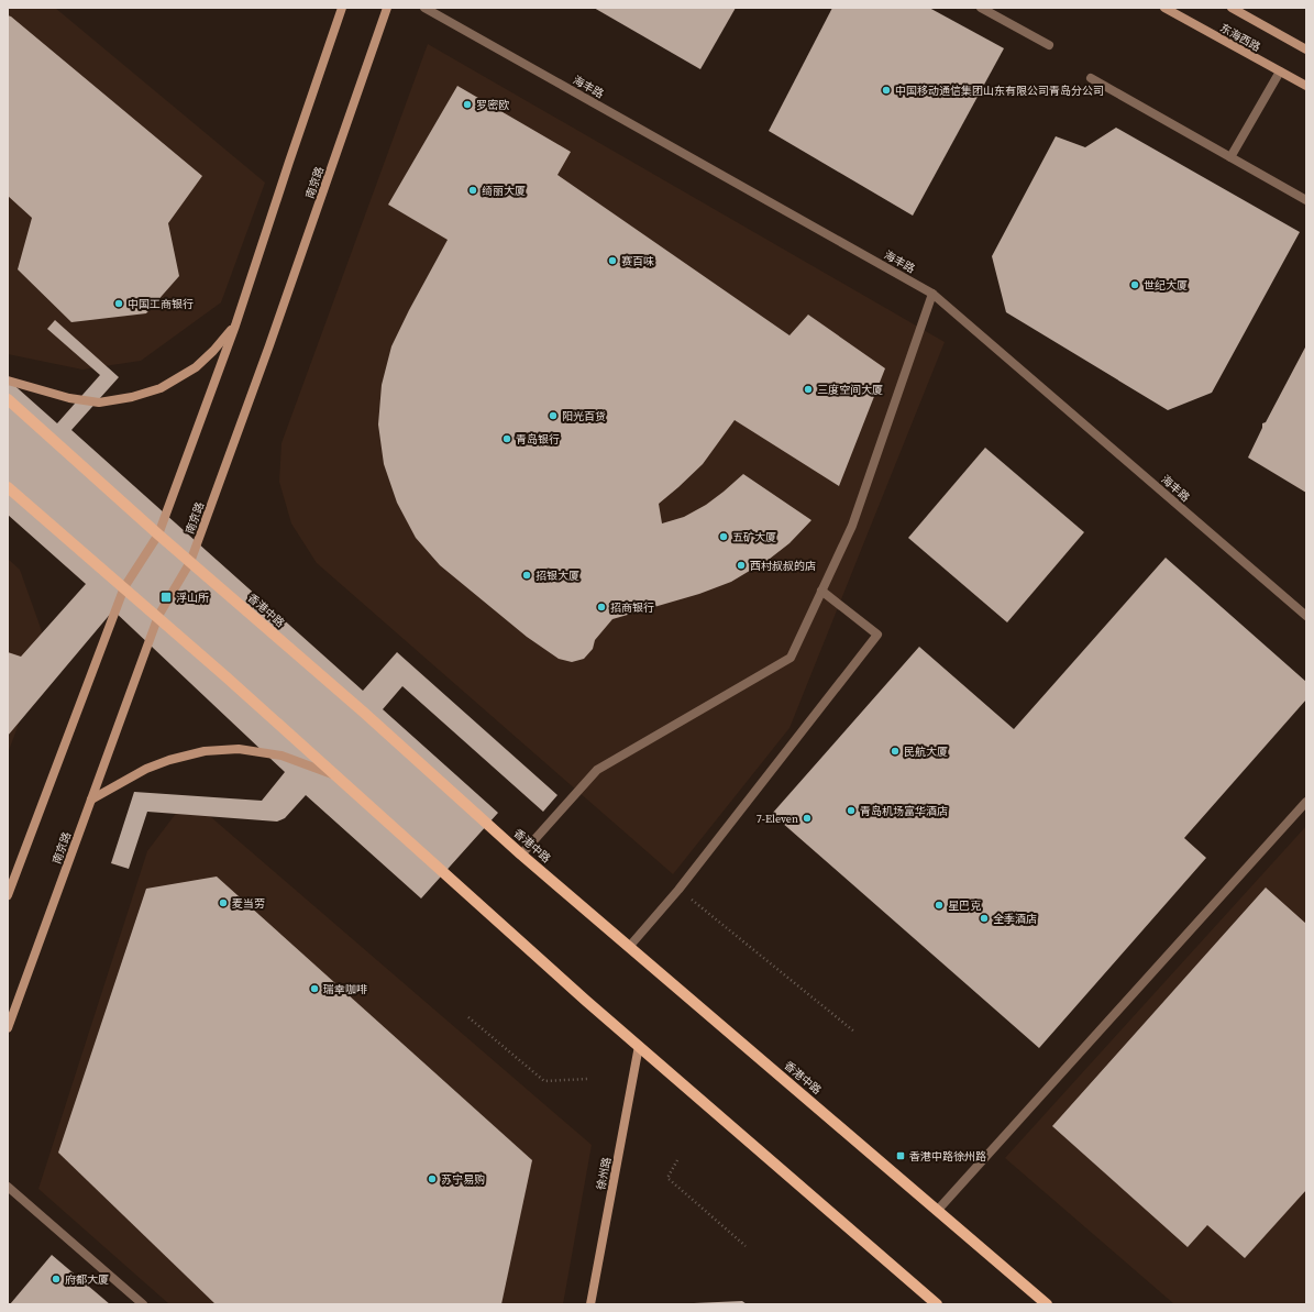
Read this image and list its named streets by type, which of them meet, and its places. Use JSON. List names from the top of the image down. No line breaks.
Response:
{"streets":{"main road":["东海西路","南京路","香港中路","徐州路"],"street":["海丰路"]},"crossings":[["南京路","香港中路"]],"places":{"other":["中国移动通信集团山东有限公司青岛分公司","罗密欧","绮丽大厦","赛百味","世纪大厦","中国工商银行","三度空间大厦","阳光百货","青岛银行","五矿大厦","西村叔叔的店","招银大厦","招商银行","民航大厦","青岛机场富华酒店","7-Eleven","麦当劳","星巴克","全季酒店","瑞幸咖啡","苏宁易购","府都大厦"],"transit":["浮山所","香港中路徐州路"]}}
